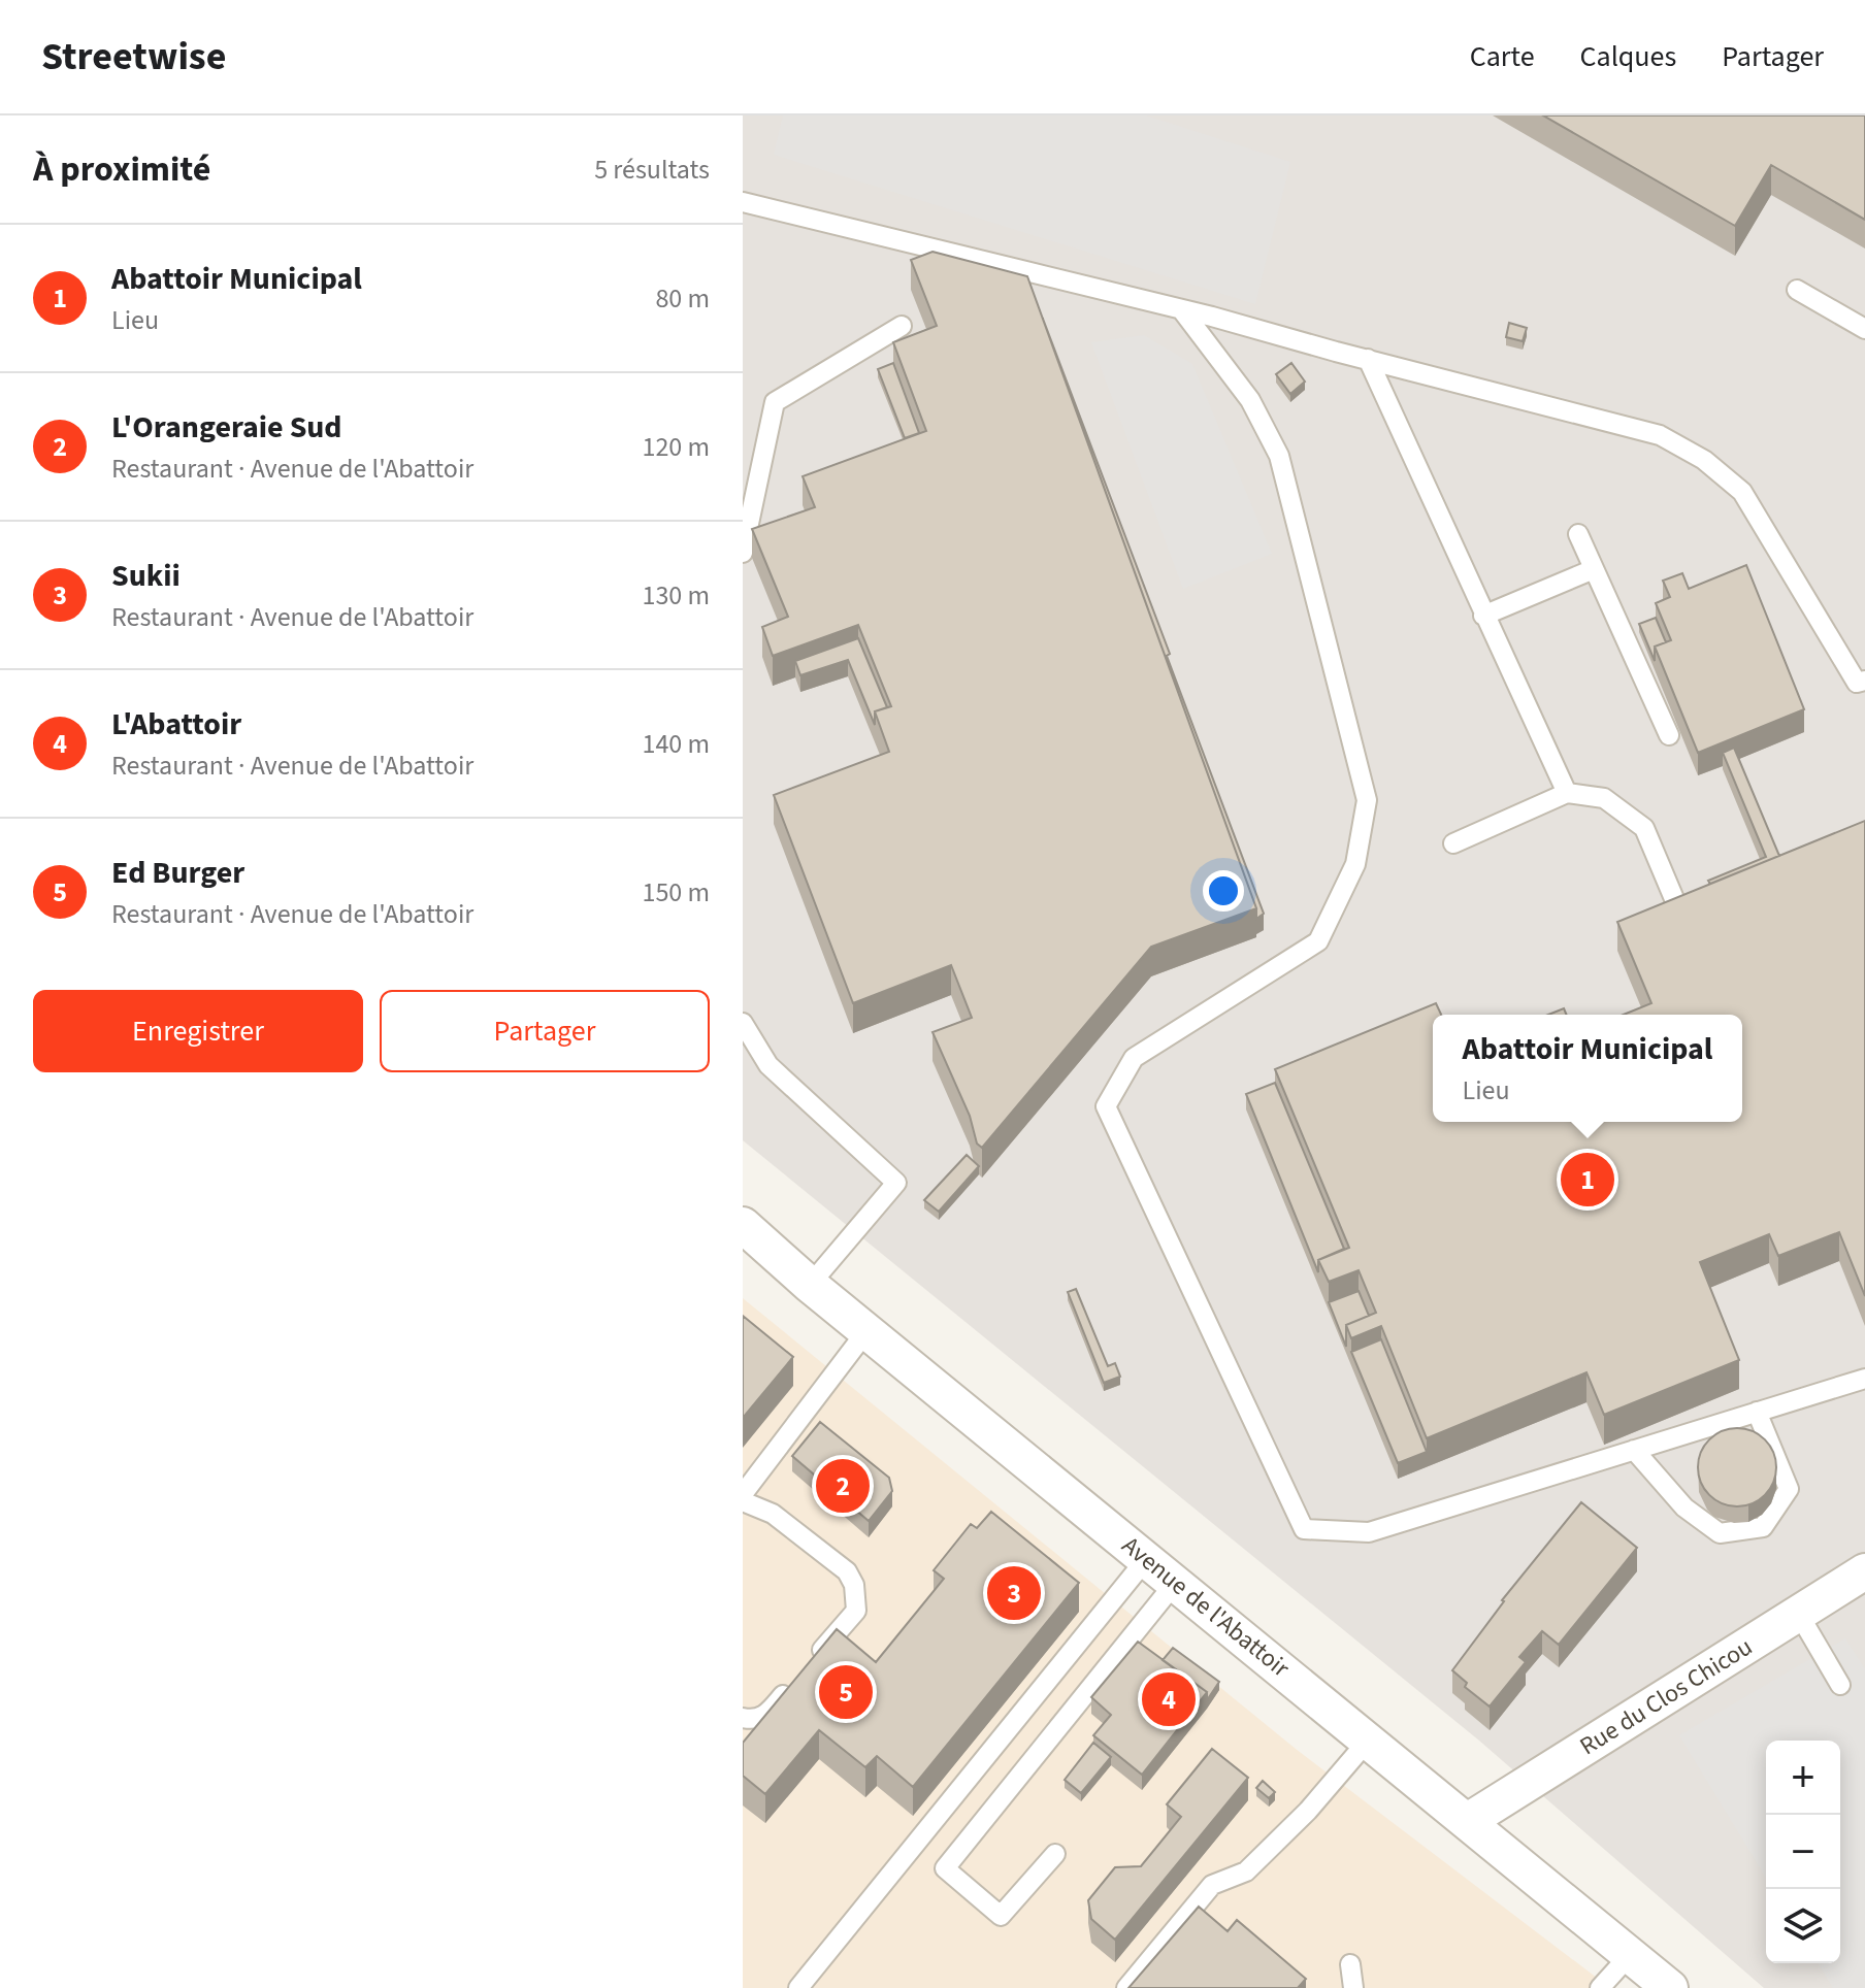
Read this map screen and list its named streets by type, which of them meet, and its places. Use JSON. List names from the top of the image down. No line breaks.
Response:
{"streets":{"street":["Avenue de l'Abattoir","Rue du Clos Chicou"]},"crossings":[["Avenue de l'Abattoir","Rue du Clos Chicou"]],"page":{"header":"Streetwise","nav":["Carte","Calques","Partager"],"heading":["À proximité","5 résultats"],"list":[{"mark":"1","name":"Abattoir Municipal","note":"Lieu","value":"80 m"},{"mark":"2","name":"L'Orangeraie Sud","note":"Restaurant · Avenue de l'Abattoir","value":"120 m"},{"mark":"3","name":"Sukii","note":"Restaurant · Avenue de l'Abattoir","value":"130 m"},{"mark":"4","name":"L'Abattoir","note":"Restaurant · Avenue de l'Abattoir","value":"140 m"},{"mark":"5","name":"Ed Burger","note":"Restaurant · Avenue de l'Abattoir","value":"150 m"}],"buttons":["Enregistrer","Partager"],"popup":["Abattoir Municipal","Lieu"],"pins":["1","2","3","5","4"],"map_buttons":["+","−"]}}
